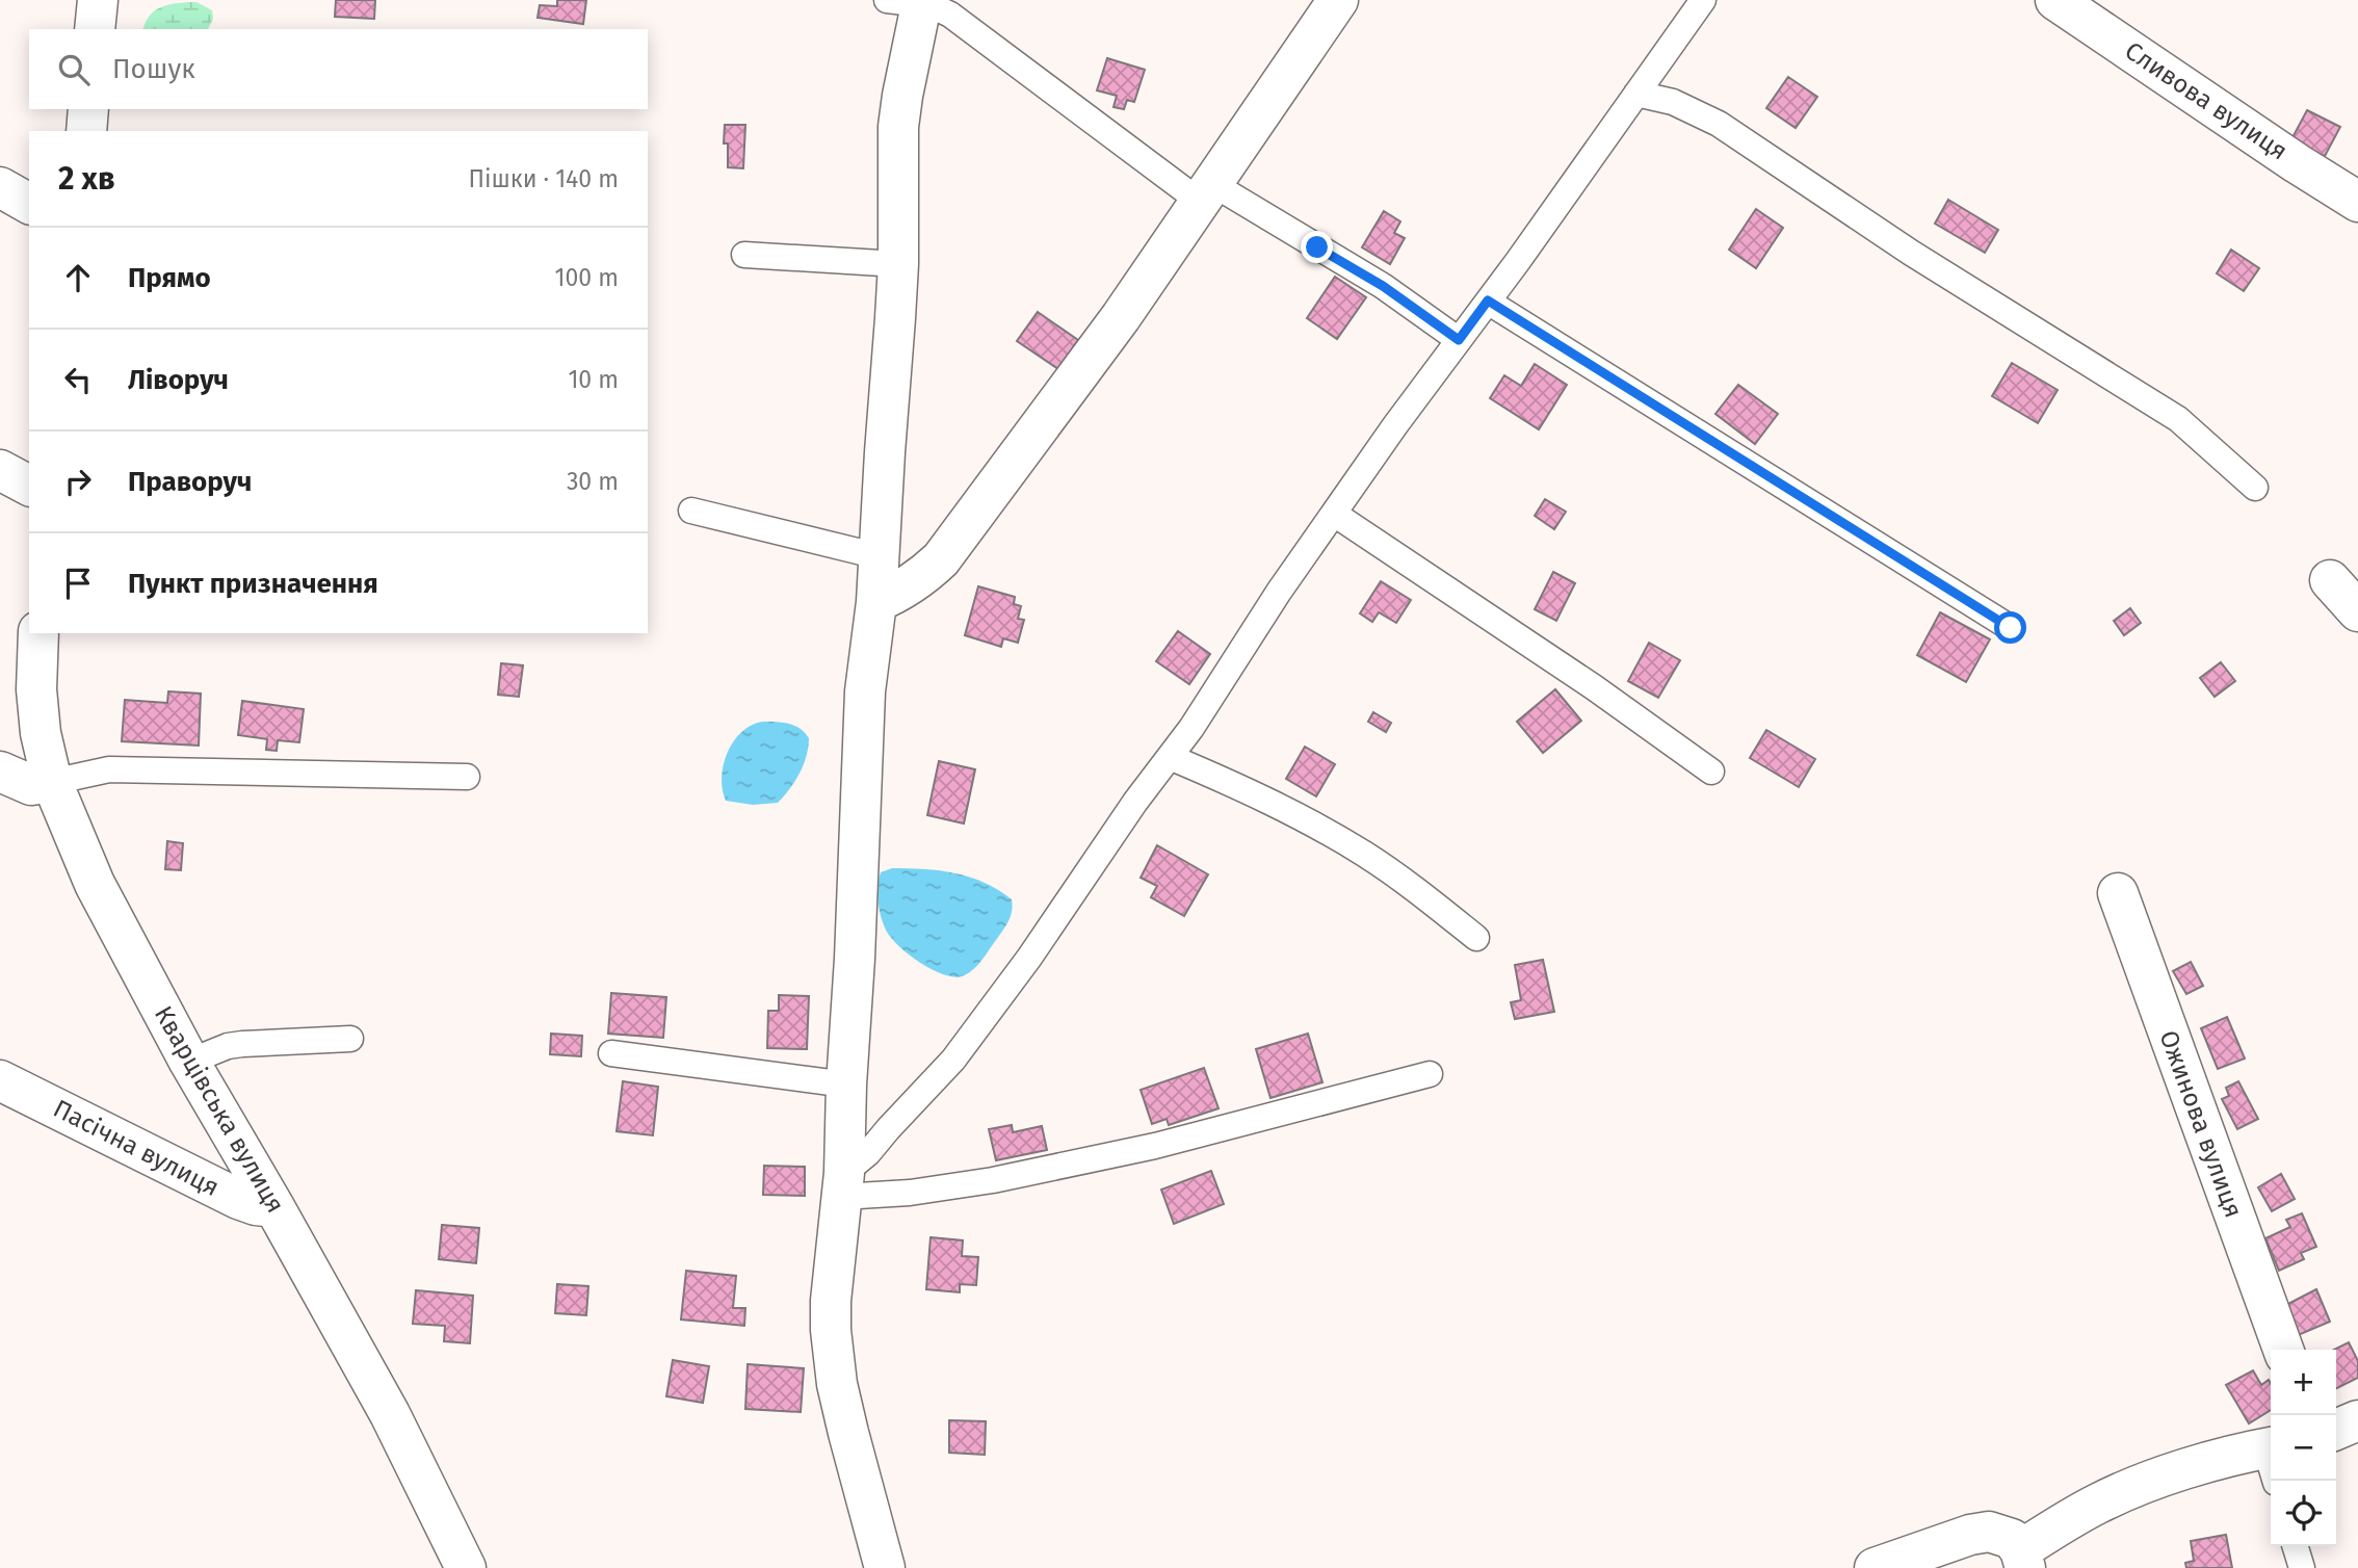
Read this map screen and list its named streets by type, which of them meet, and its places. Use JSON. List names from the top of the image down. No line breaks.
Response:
{"streets":{"street":["Сливова вулиця","Кварцівська вулиця","Ожинова вулиця","Пасічна вулиця"]},"crossings":[["Кварцівська вулиця","Пасічна вулиця"]],"page":{"search":"Пошук","heading":["2 хв","Пішки · 140 m"],"list":[["Прямо","100 m"],["Ліворуч","10 m"],["Праворуч","30 m"],"Пункт призначення"],"map_buttons":["+","−"]}}
